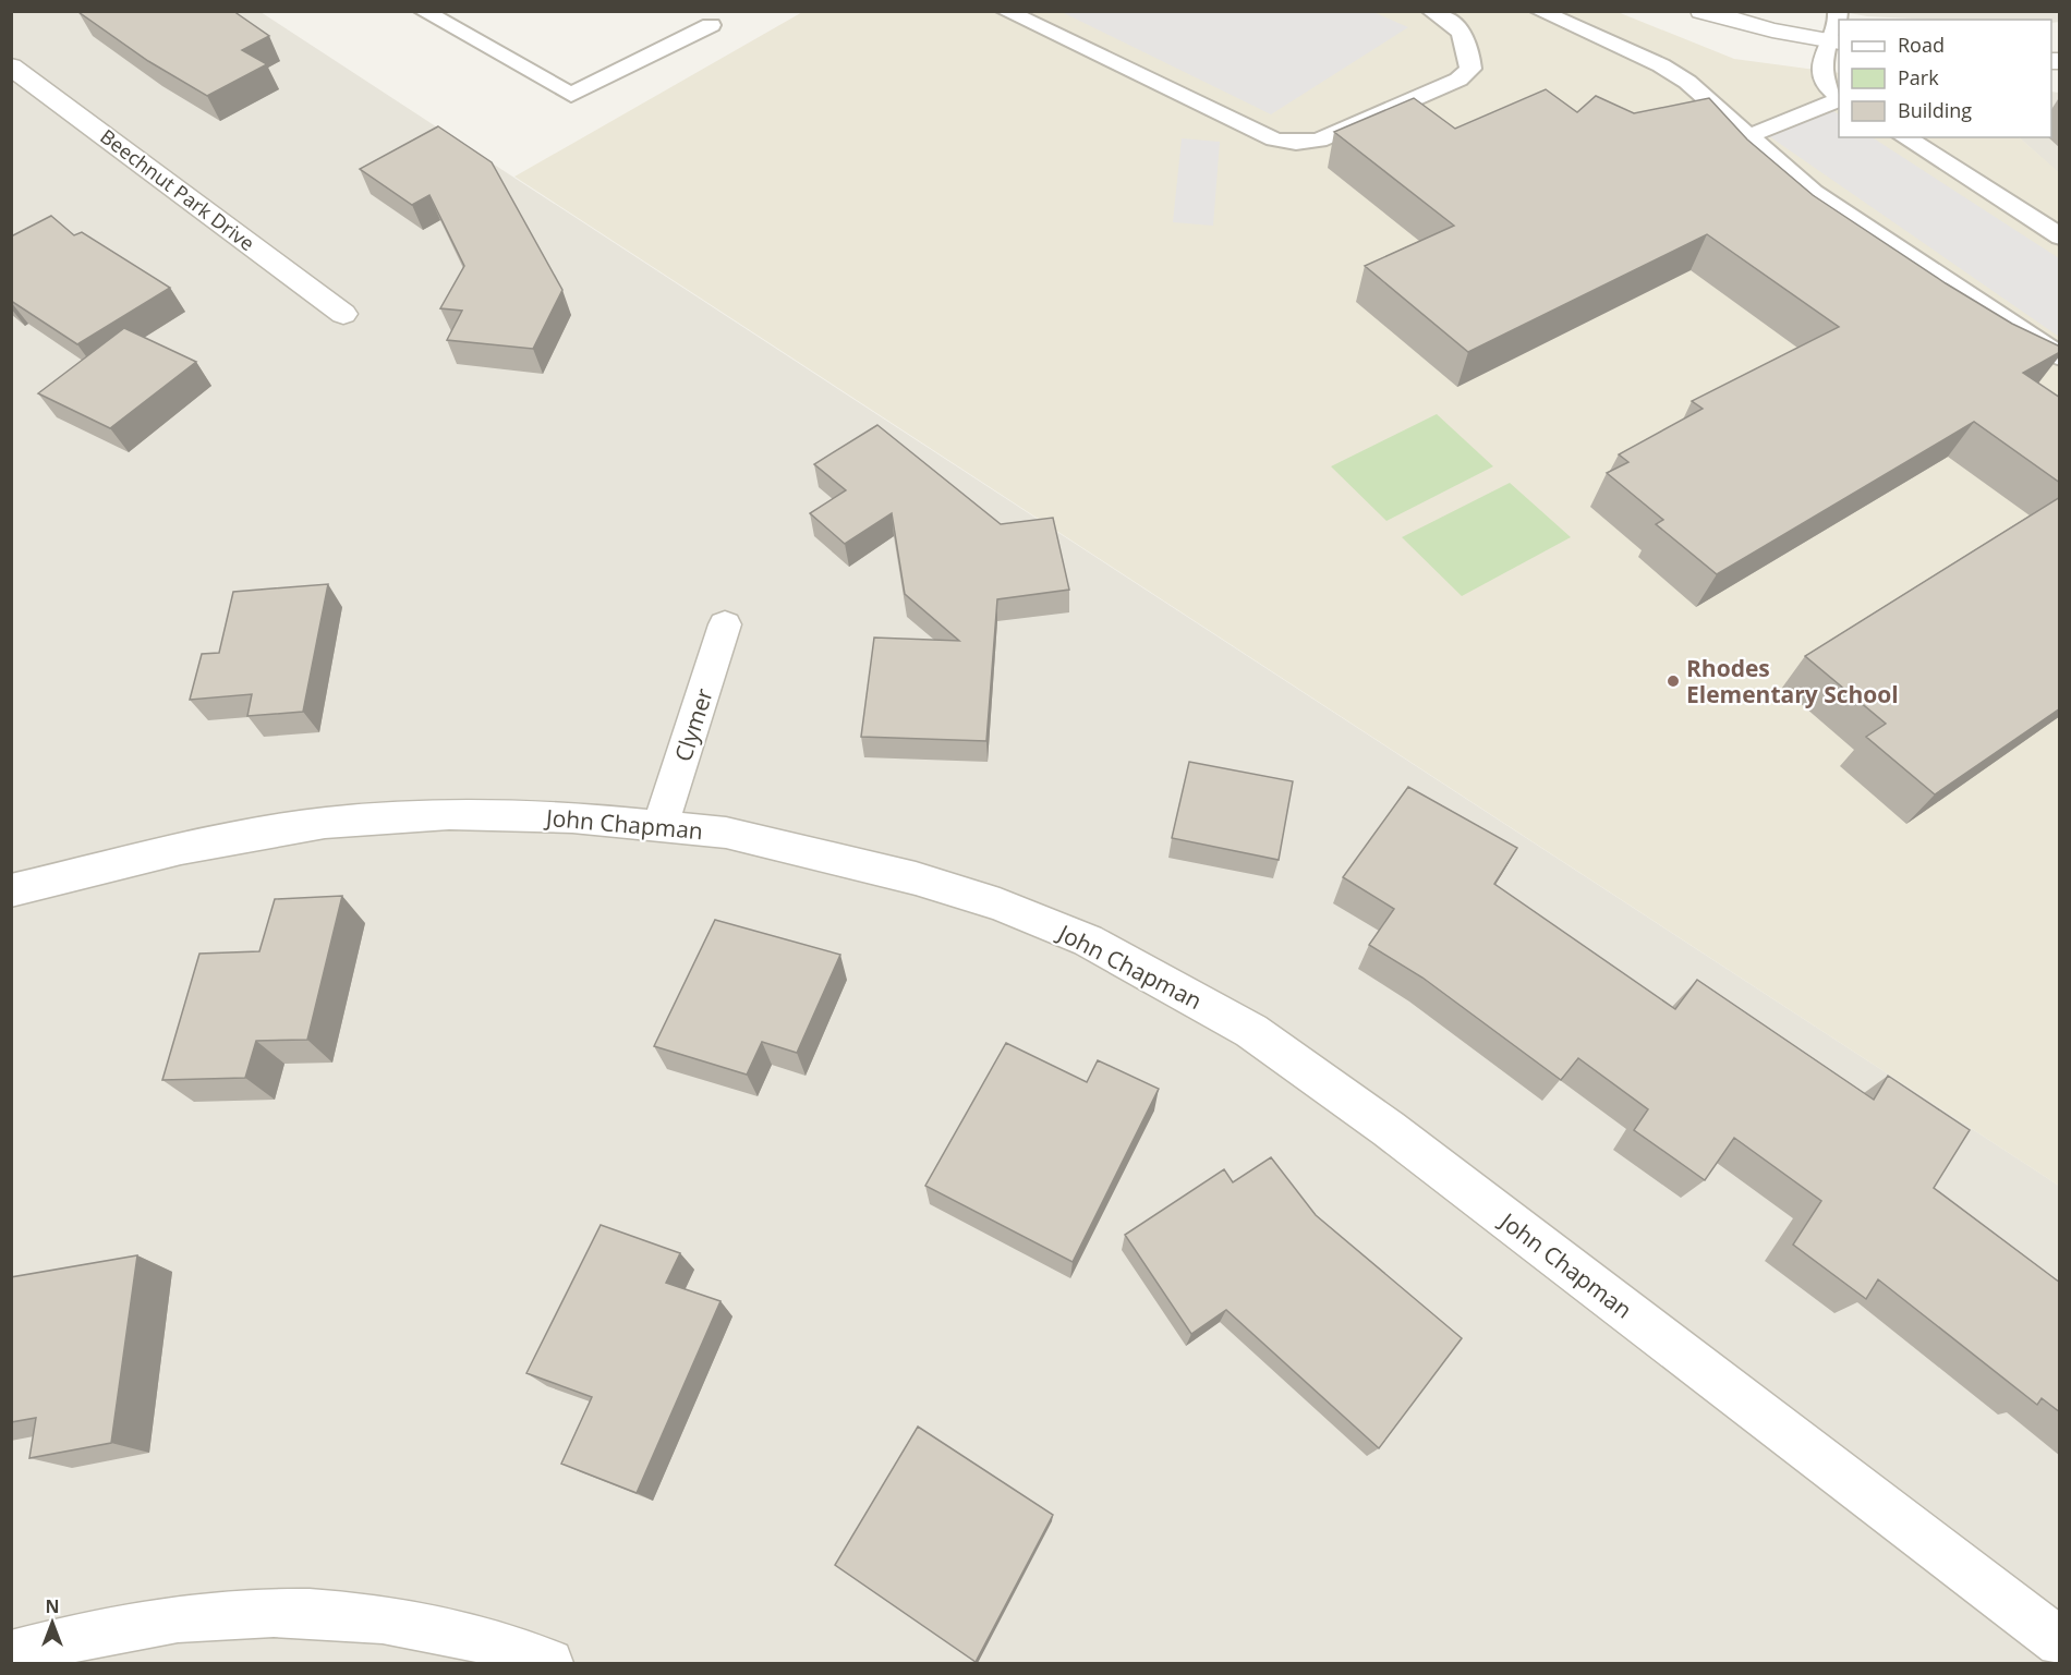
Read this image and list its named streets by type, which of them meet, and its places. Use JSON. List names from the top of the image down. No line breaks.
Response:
{"streets":{"street":["Beechnut Park Drive","Clymer","John Chapman"]},"crossings":[["Clymer","John Chapman"]],"places":["Rhodes Elementary School"],"legend":["Road","Park","Building"],"north":"top"}
